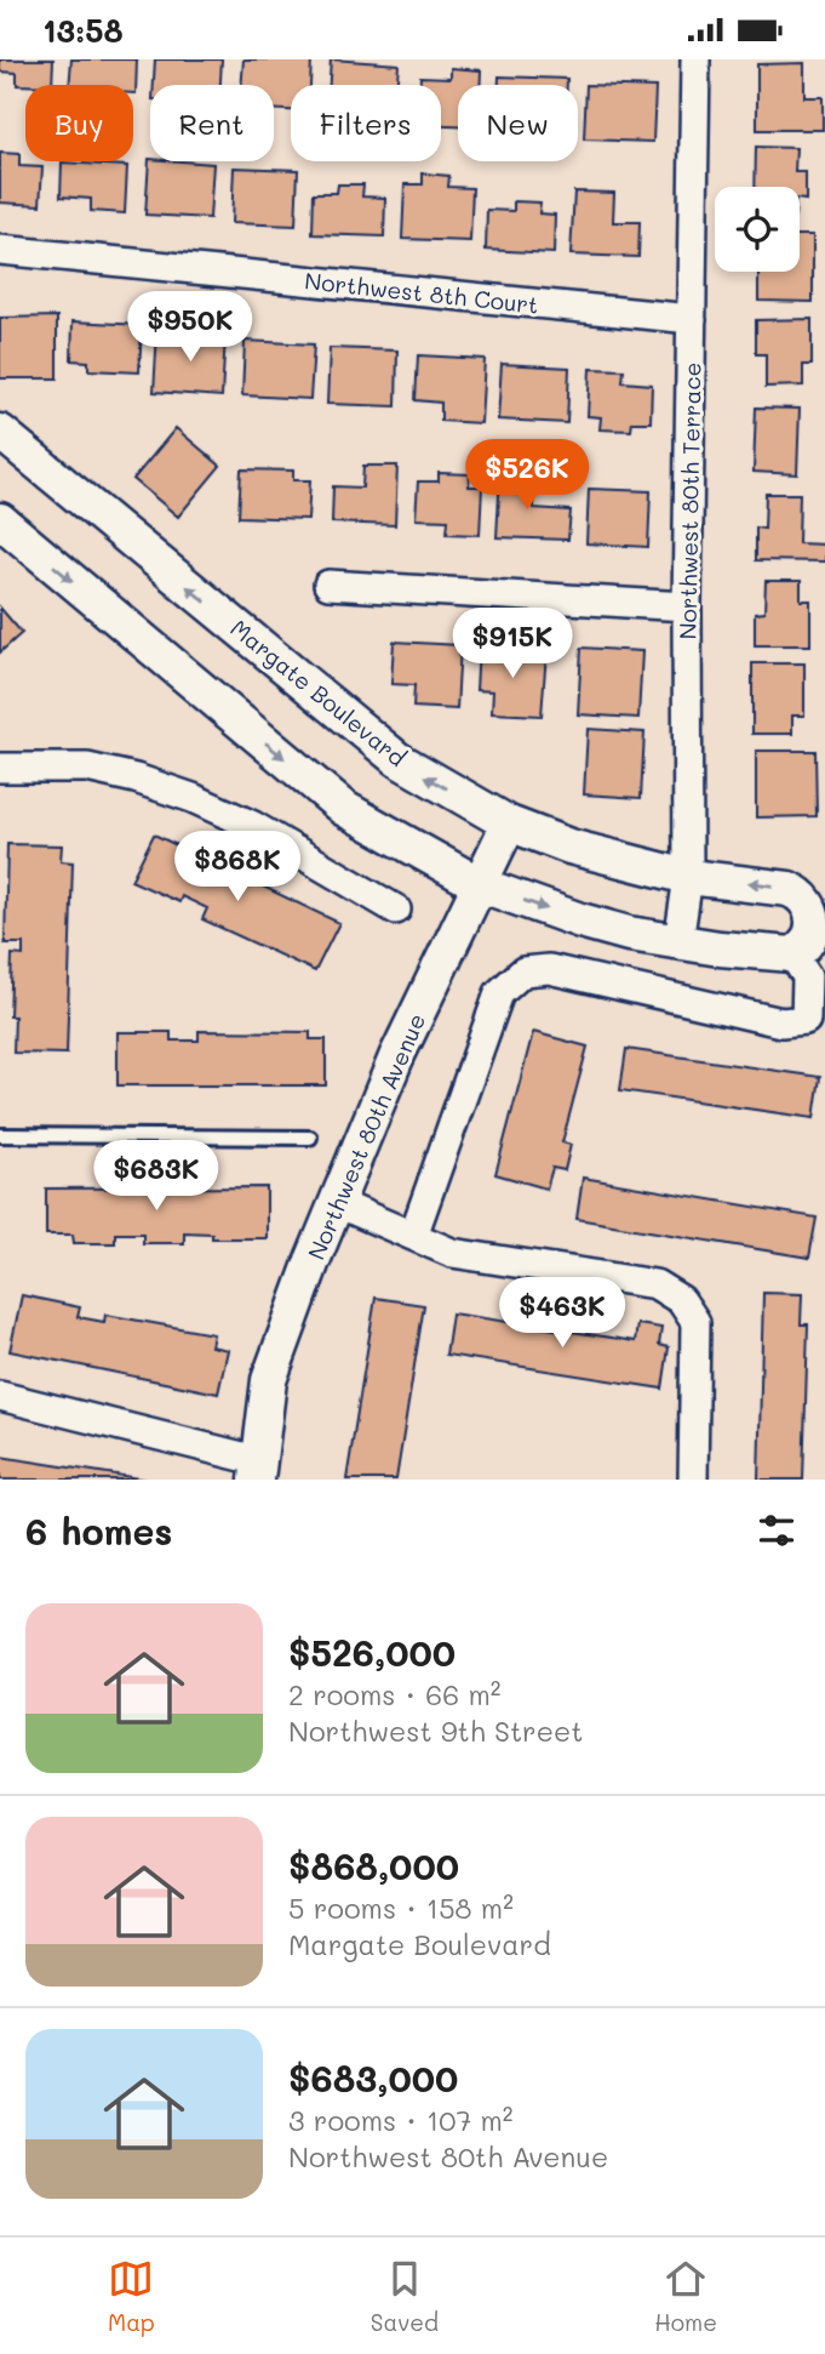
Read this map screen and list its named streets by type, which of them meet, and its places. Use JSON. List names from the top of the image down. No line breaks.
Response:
{"streets":{"street":["Northwest 8th Court","Northwest 80th Terrace","Margate Boulevard","Northwest 80th Avenue"]},"crossings":[["Northwest 8th Court","Northwest 80th Terrace"],["Northwest 80th Terrace","Margate Boulevard"],["Margate Boulevard","Northwest 80th Avenue"]],"page":{"status":"13:58","chip":["Buy","Rent","Filters","New"],"price":["$950K","$526K","$915K","$868K","$683K","$463K"],"heading":"6 homes","list":[{"name":"$526,000","note":"2 rooms · 66 m² · Northwest 9th Street"},{"name":"$868,000","note":"5 rooms · 158 m² · Margate Boulevard"},{"name":"$683,000","note":"3 rooms · 107 m² · Northwest 80th Avenue"}],"tabs":["Map","Saved","Home"]}}
